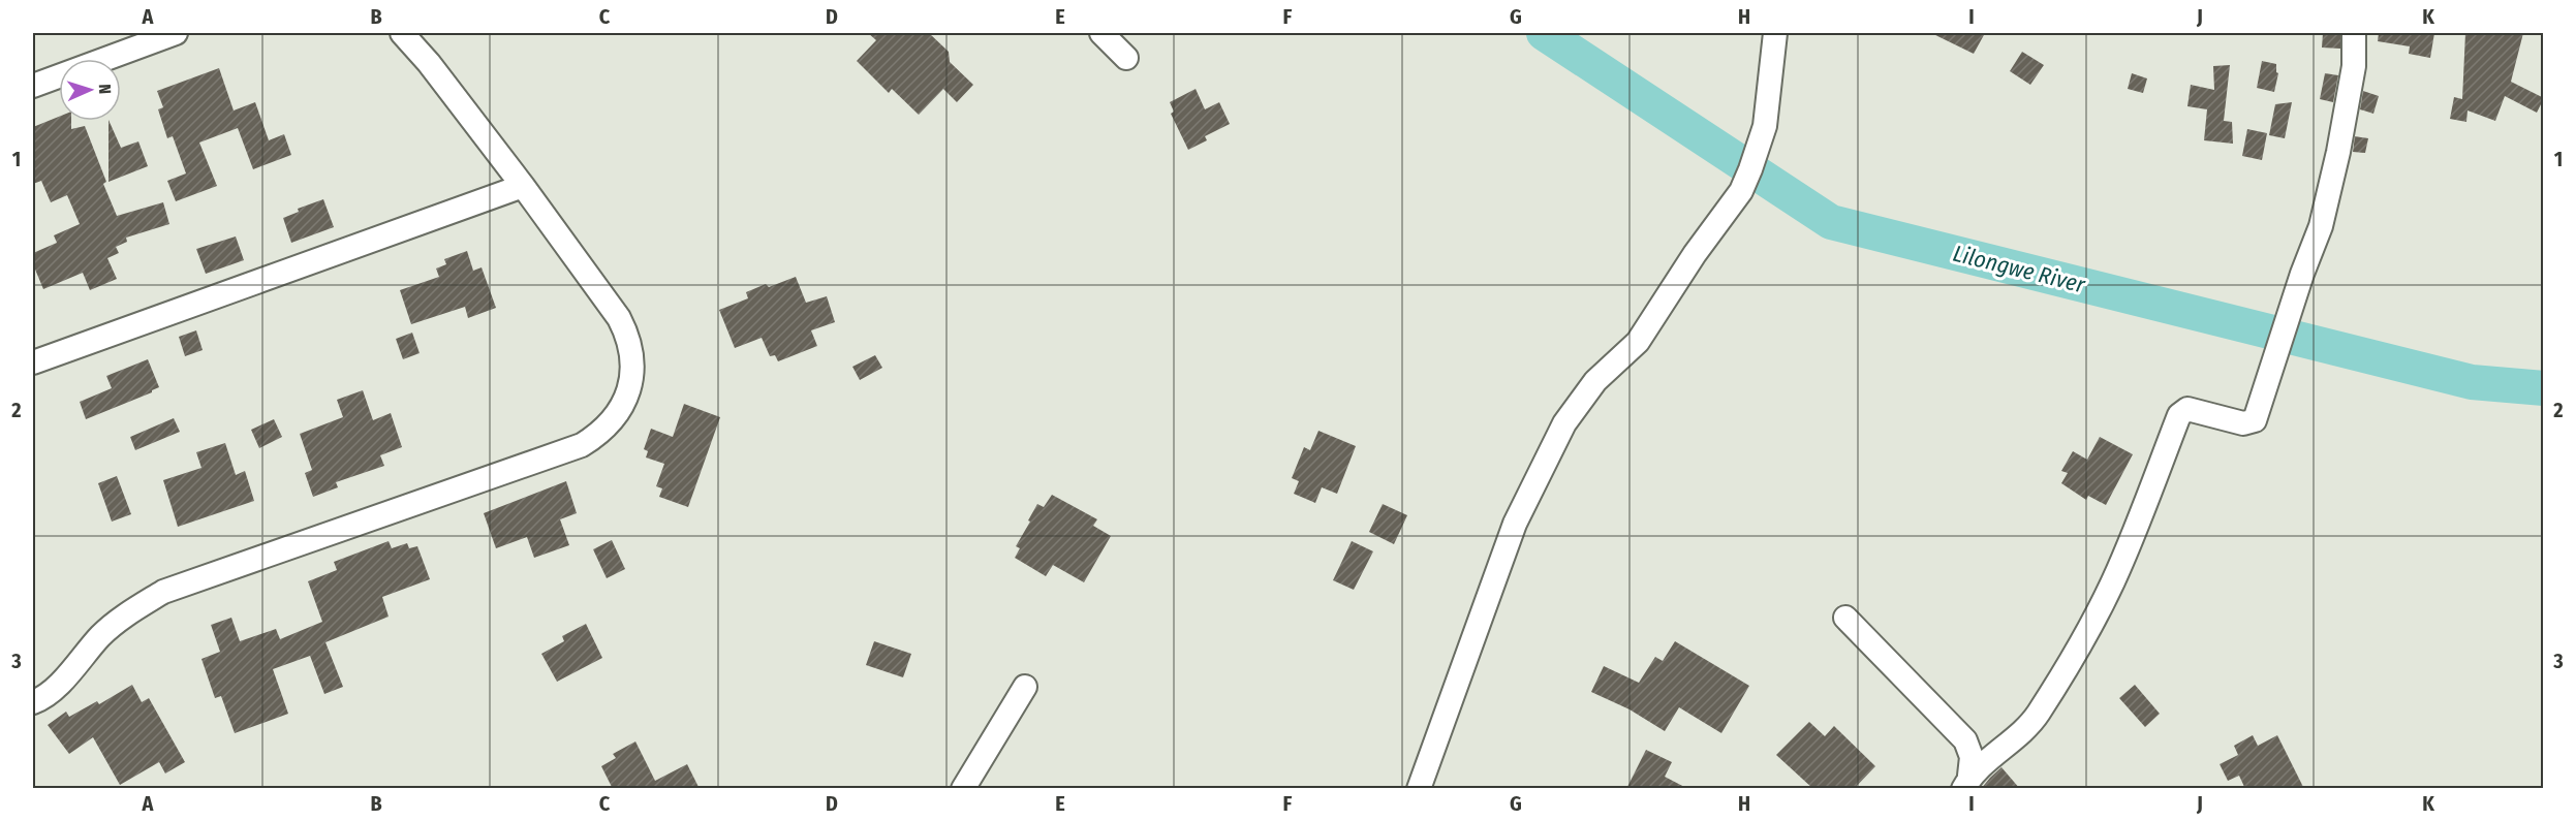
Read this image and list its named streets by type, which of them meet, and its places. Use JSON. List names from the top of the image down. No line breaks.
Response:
{"water":["Lilongwe River"],"north":"right","grid":{"columns":["A","B","C","D","E","F","G","H","I","J","K"],"rows":["1","2","3"]}}
